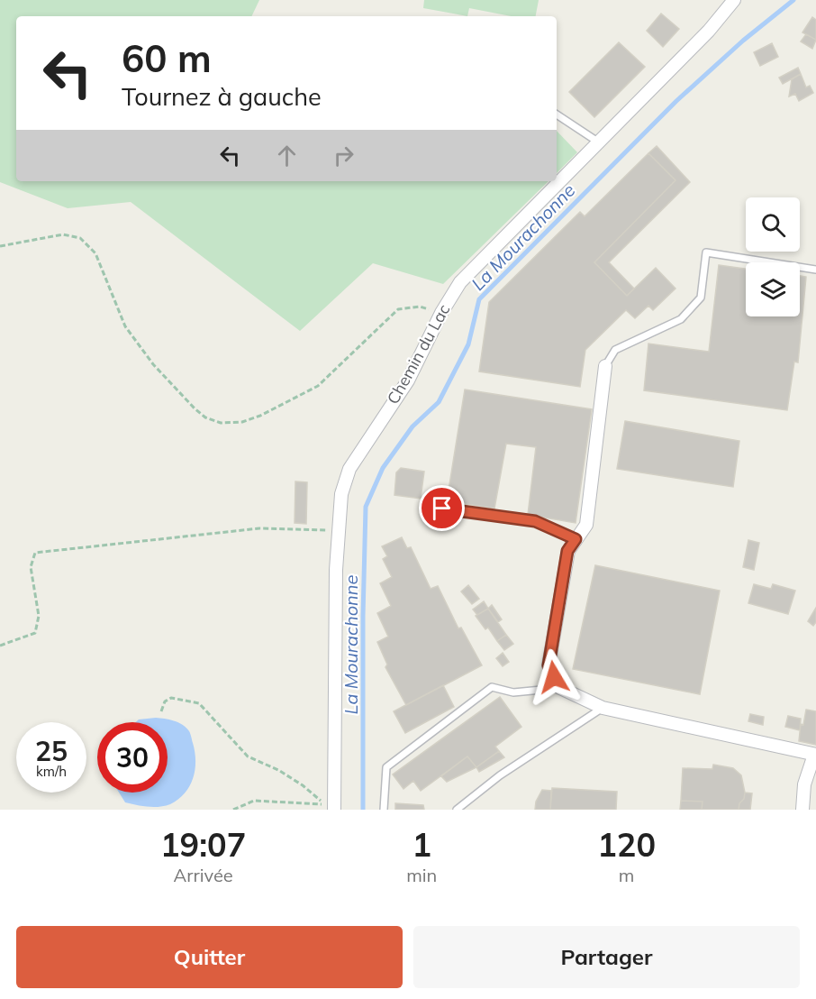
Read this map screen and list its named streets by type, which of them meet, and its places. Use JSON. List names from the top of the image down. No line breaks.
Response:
{"streets":{"street":["Chemin du Lac"]},"water":["La Mourachonne"],"page":{"turn":["60 m","Tournez à gauche"],"speed":"25 km/h","limit":"30","eta":["19:07","Arrivée","1","min","120","m"],"buttons":["Quitter","Partager"]}}
